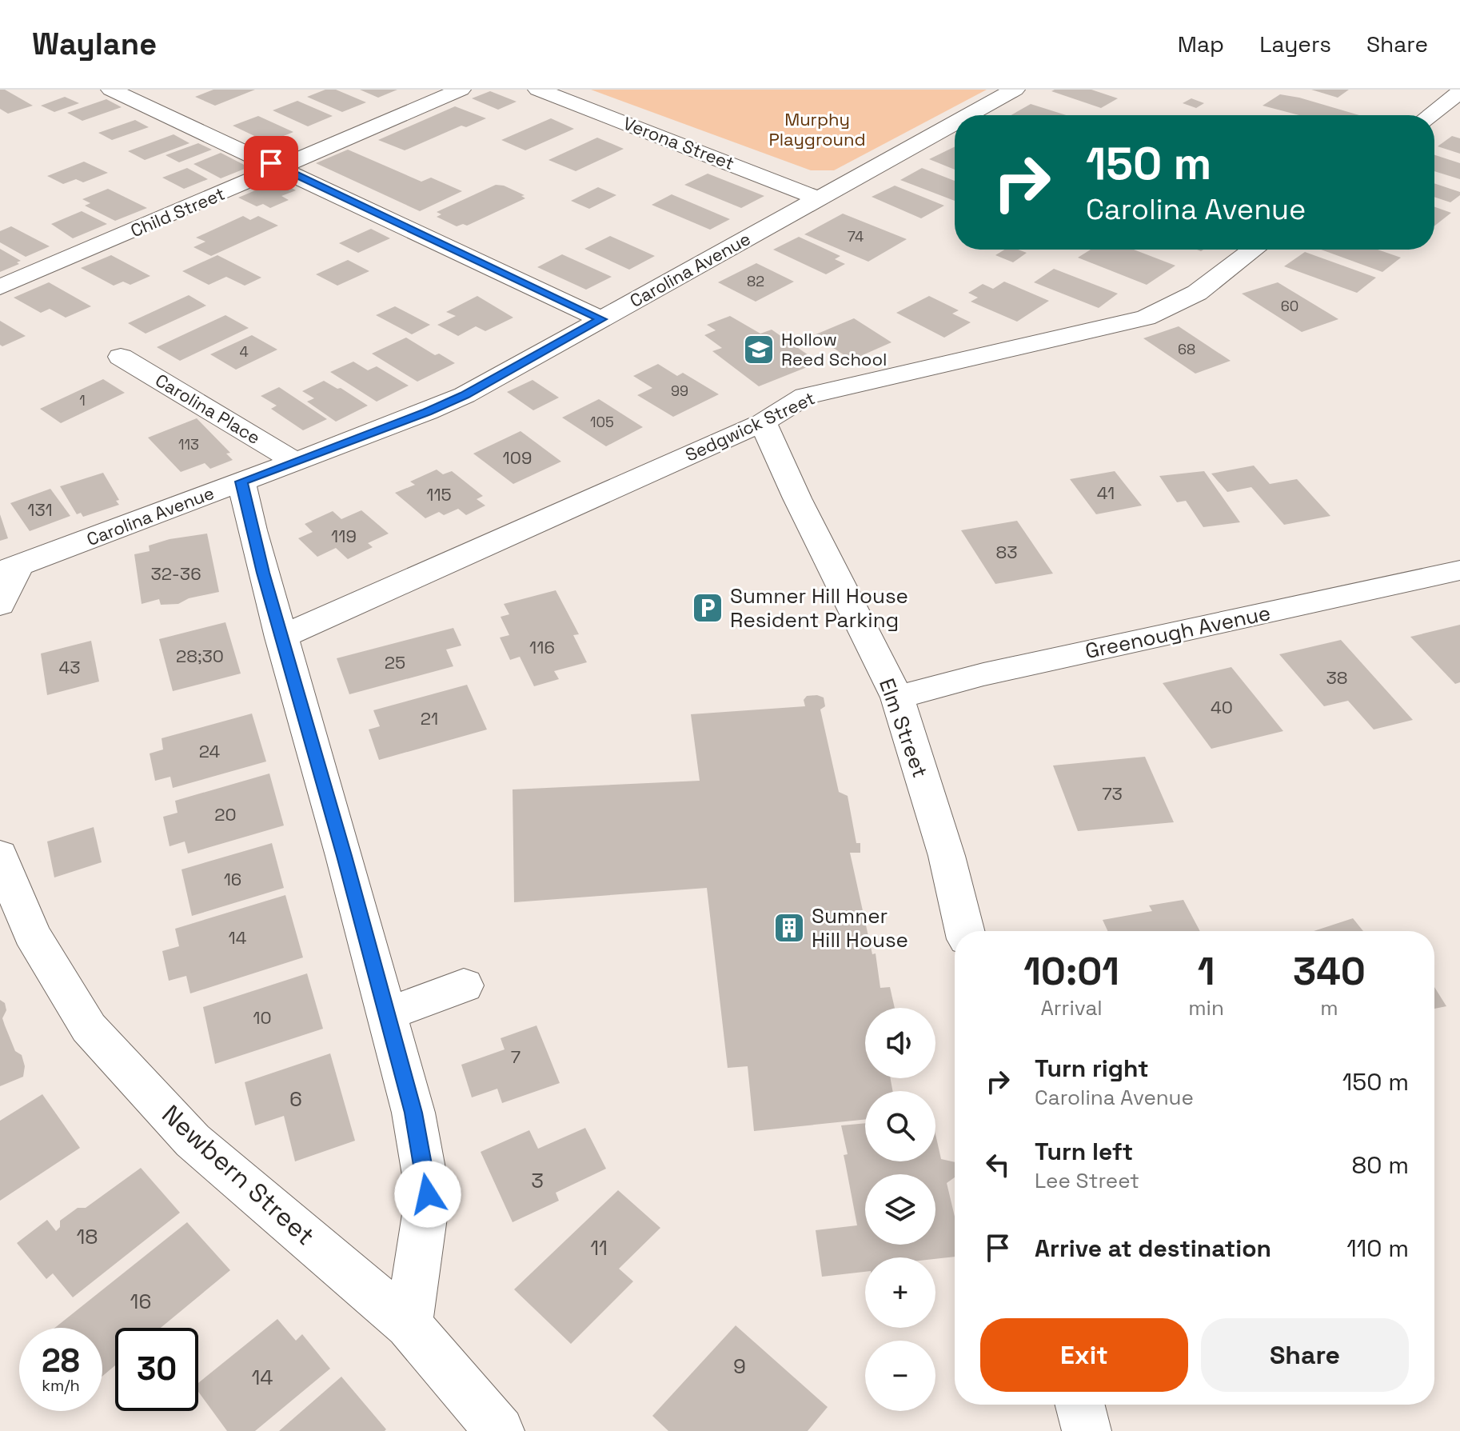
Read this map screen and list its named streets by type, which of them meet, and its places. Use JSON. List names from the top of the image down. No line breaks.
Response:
{"streets":{"street":["Verona Street","Child Street","Carolina Avenue","Carolina Place","Sedgwick Street","Greenough Avenue","Elm Street","Newbern Street"]},"crossings":[["Verona Street","Carolina Avenue"],["Carolina Avenue","Carolina Place"],["Sedgwick Street","Elm Street"],["Greenough Avenue","Elm Street"]],"parks":["Murphy Playground"],"places":{"school or university":["Hollow Reed School"],"parking":["Sumner Hill House Resident Parking"],"building":["Sumner Hill House"]},"house_numbers":["74","82","60","68","4","99","1","105","113","109","41","115","131","119","83","32-36","116","28;30","25","43","38","40","21","24","73","20","16","14","10","7","6","3","18","11","16","9","14"],"page":{"header":"Waylane","nav":["Map","Layers","Share"],"turn":["150 m","Carolina Avenue"],"eta":["10:01","Arrival","1","min","340","m"],"map_buttons":["+","−"],"list":[{"name":"Turn right","note":"Carolina Avenue","value":"150 m"},{"name":"Turn left","note":"Lee Street","value":"80 m"},{"name":"Arrive at destination","value":"110 m"}],"buttons":["Exit","Share"],"speed":"28 km/h","limit":"30"}}
